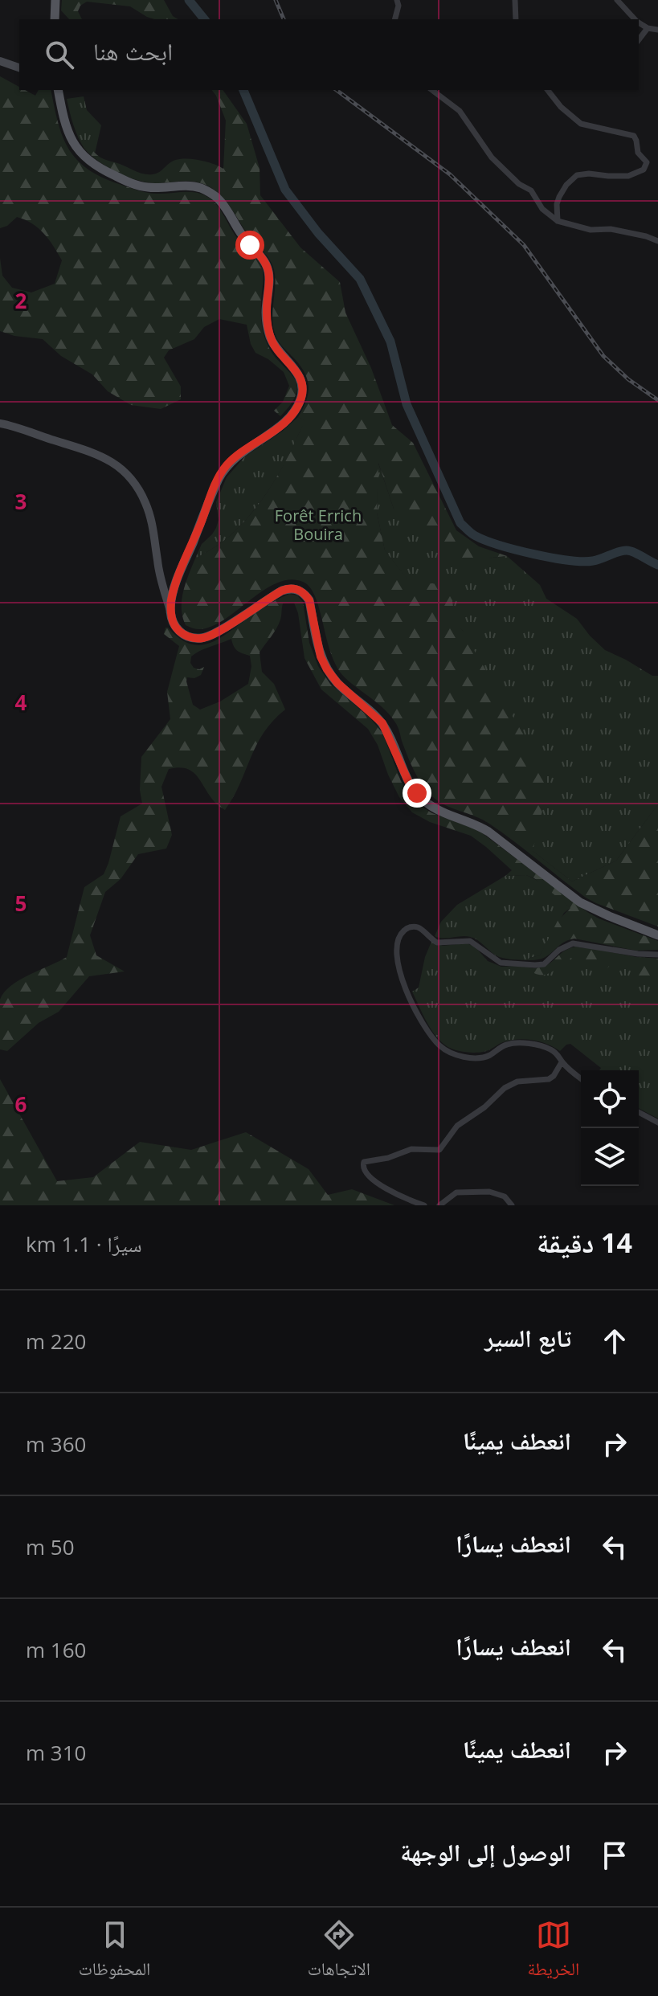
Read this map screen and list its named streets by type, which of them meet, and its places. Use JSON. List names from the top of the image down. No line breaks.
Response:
{"parks":["Forêt Errich Bouira"],"page":{"search":"ابحث هنا","heading":["14 دقيقة","سيرًا · 1.1 km"],"list":[["تابع السير","220 m"],["انعطف يمينًا","360 m"],["انعطف يسارًا","50 m"],["انعطف يسارًا","160 m"],["انعطف يمينًا","310 m"],"الوصول إلى الوجهة"],"nav":["الخريطة","الاتجاهات","المحفوظات"]},"grid":{"rows":["2","3","4","5","6"]}}
